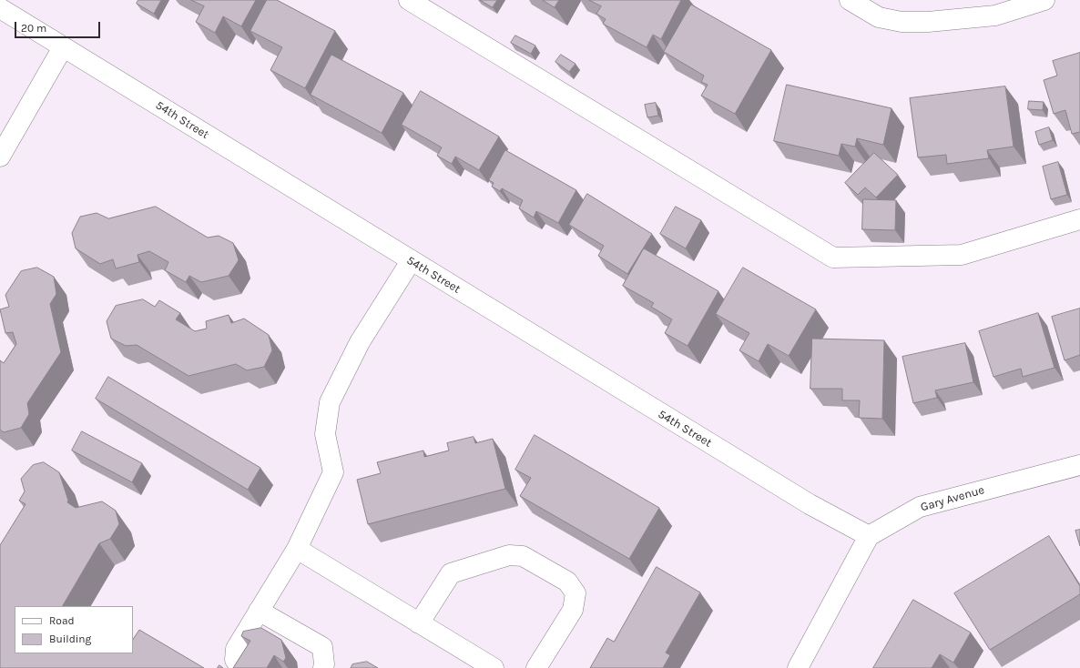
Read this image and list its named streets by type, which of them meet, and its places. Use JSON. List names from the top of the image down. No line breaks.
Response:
{"streets":{"street":["54th Street","Gary Avenue"]},"crossings":[["54th Street","Gary Avenue"]],"legend":["Road","Building"],"scale_bar":"20 m"}
